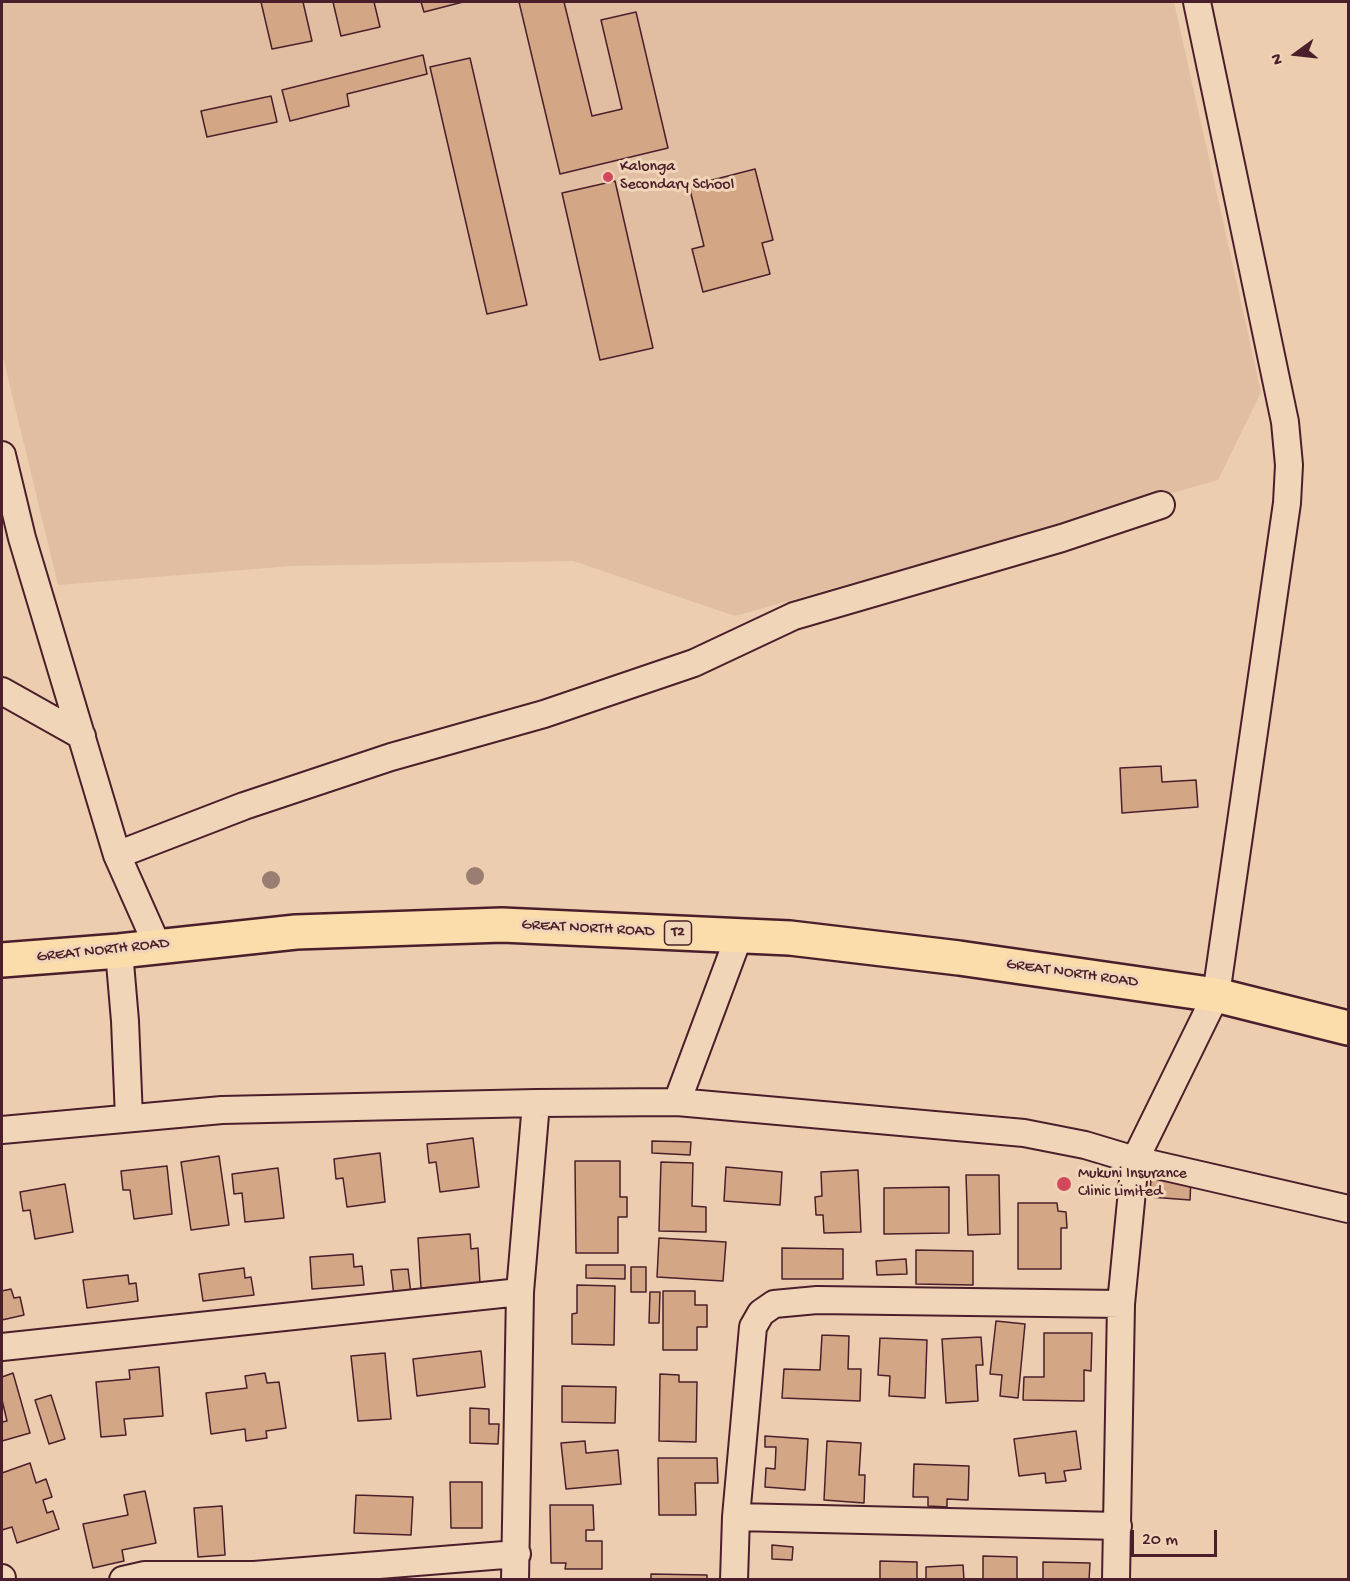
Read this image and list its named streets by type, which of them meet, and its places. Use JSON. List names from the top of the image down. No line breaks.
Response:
{"streets":{"highway":["GREAT NORTH ROAD","T2"]},"places":["Kalonga Secondary School","Mukuni Insurance Clinic Limited"],"scale_bar":"20 m","north":"left"}
